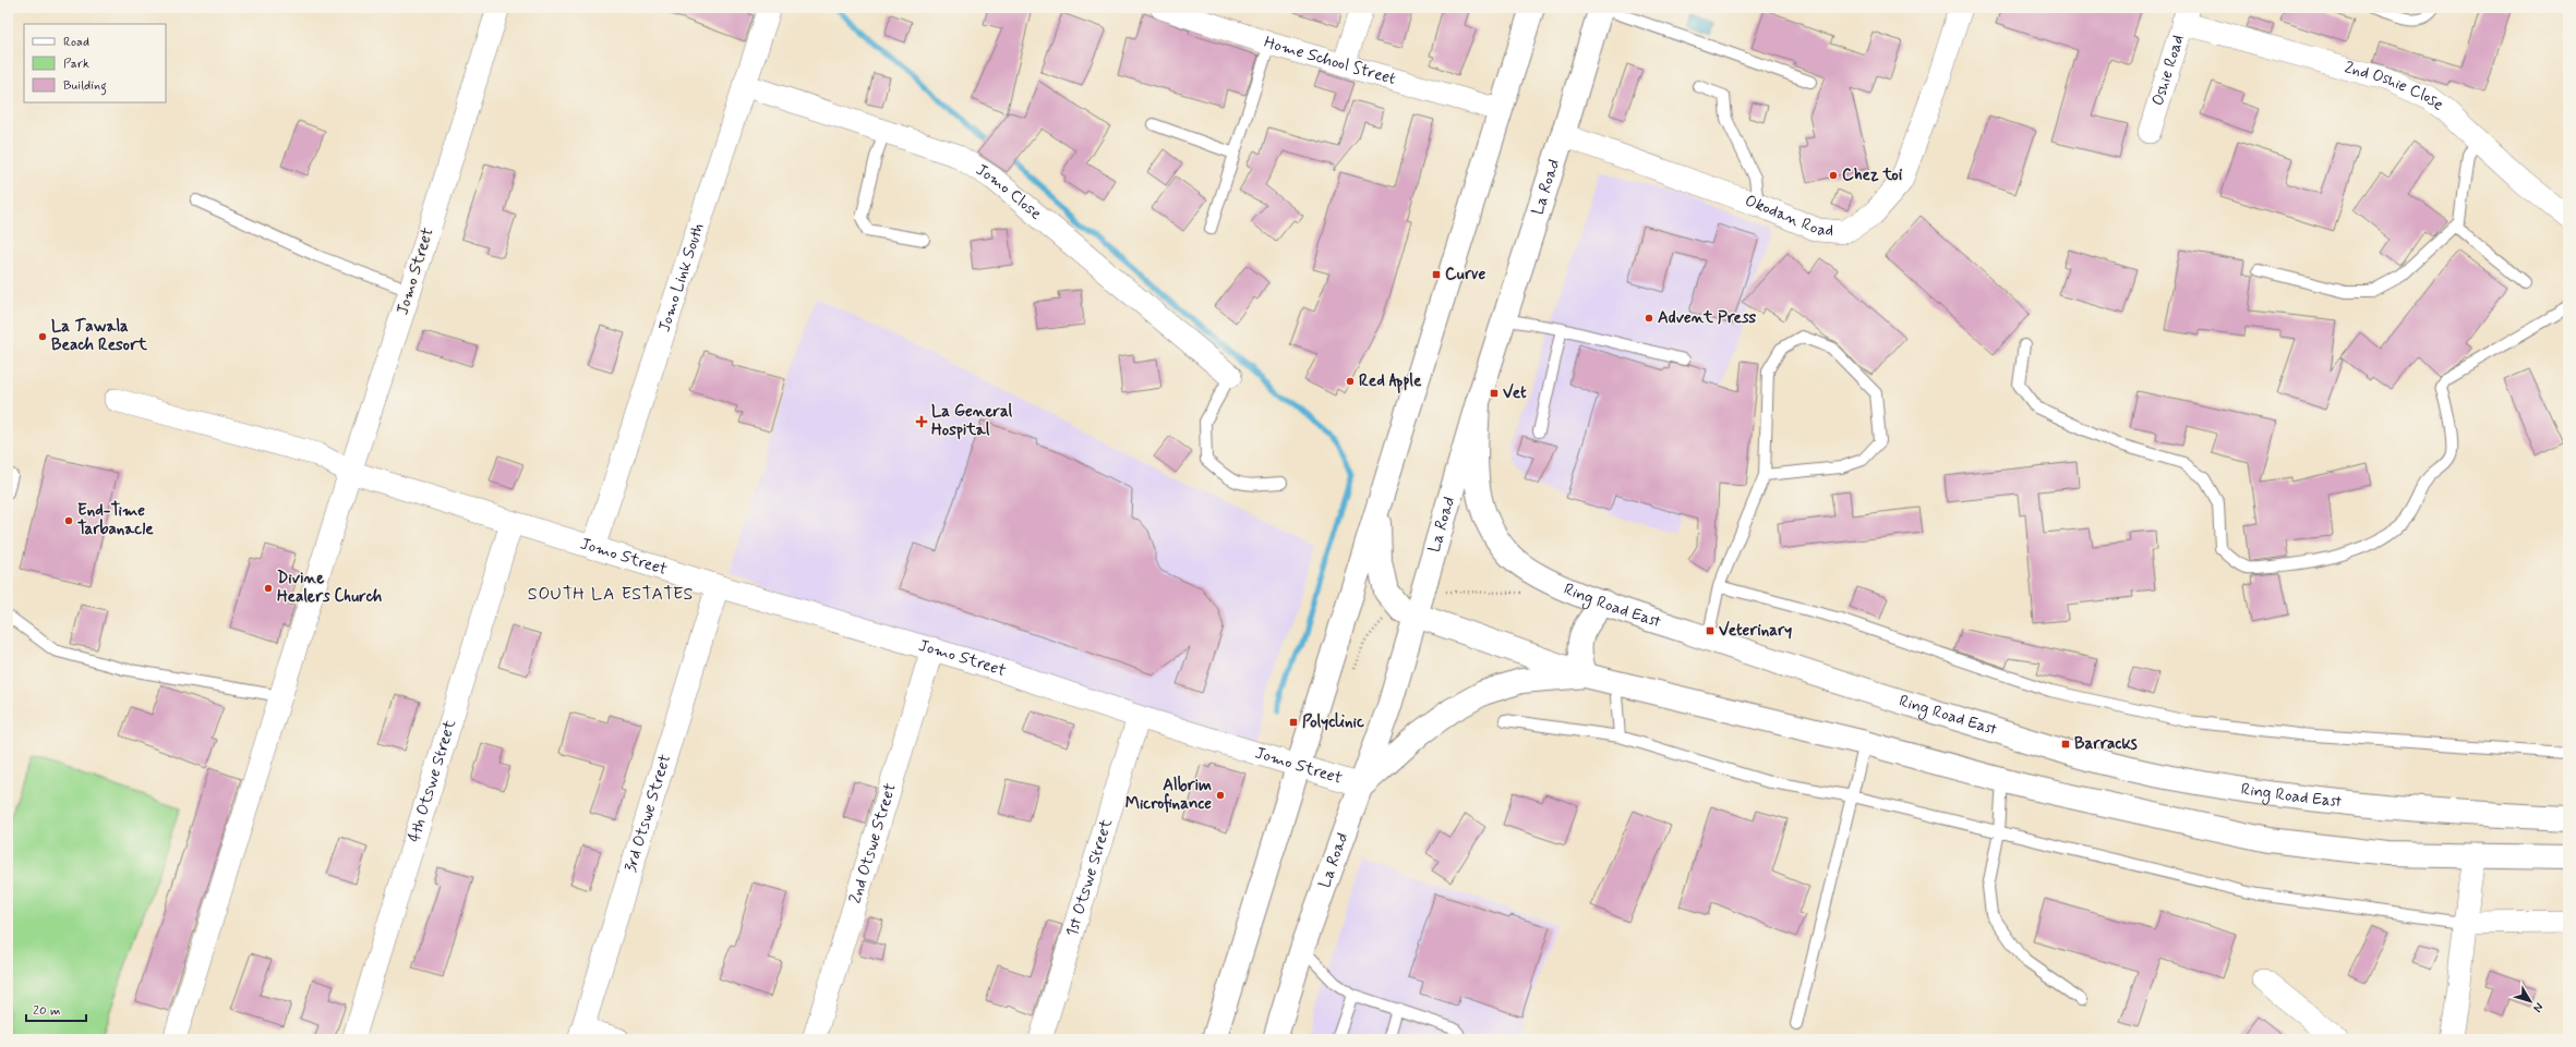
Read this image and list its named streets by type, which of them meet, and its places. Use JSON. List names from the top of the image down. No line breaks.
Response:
{"streets":{"main road":["La Road","Ring Road East"],"street":["Home School Street","Oshie Road","2nd Oshie Close","Jomo Close","Okodan Road","Jomo Street","Jomo Link South","4th Otswe Street","3rd Otswe Street","2nd Otswe Street","1st Otswe Street"]},"crossings":[["Oshie Road","2nd Oshie Close"],["La Road","Okodan Road"],["La Road","Jomo Street"],["La Road","Ring Road East"],["Jomo Close","Jomo Link South"],["Jomo Street","Jomo Link South"],["Jomo Street","4th Otswe Street"],["Jomo Street","3rd Otswe Street"],["Jomo Street","2nd Otswe Street"],["Jomo Street","1st Otswe Street"]],"districts":["SOUTH LA ESTATES"],"places":{"other":["Chez toi","Advent Press","La Tawala Beach Resort","Red Apple","End-Time Tarbanacle","Divine Healers Church","Albrim Microfinance"],"transit":["Curve","Vet","Veterinary","Polyclinic","Barracks"],"health":["La General Hospital"]},"legend":["Road","Park","Building"],"scale_bar":"20 m","north":"bottom right"}
